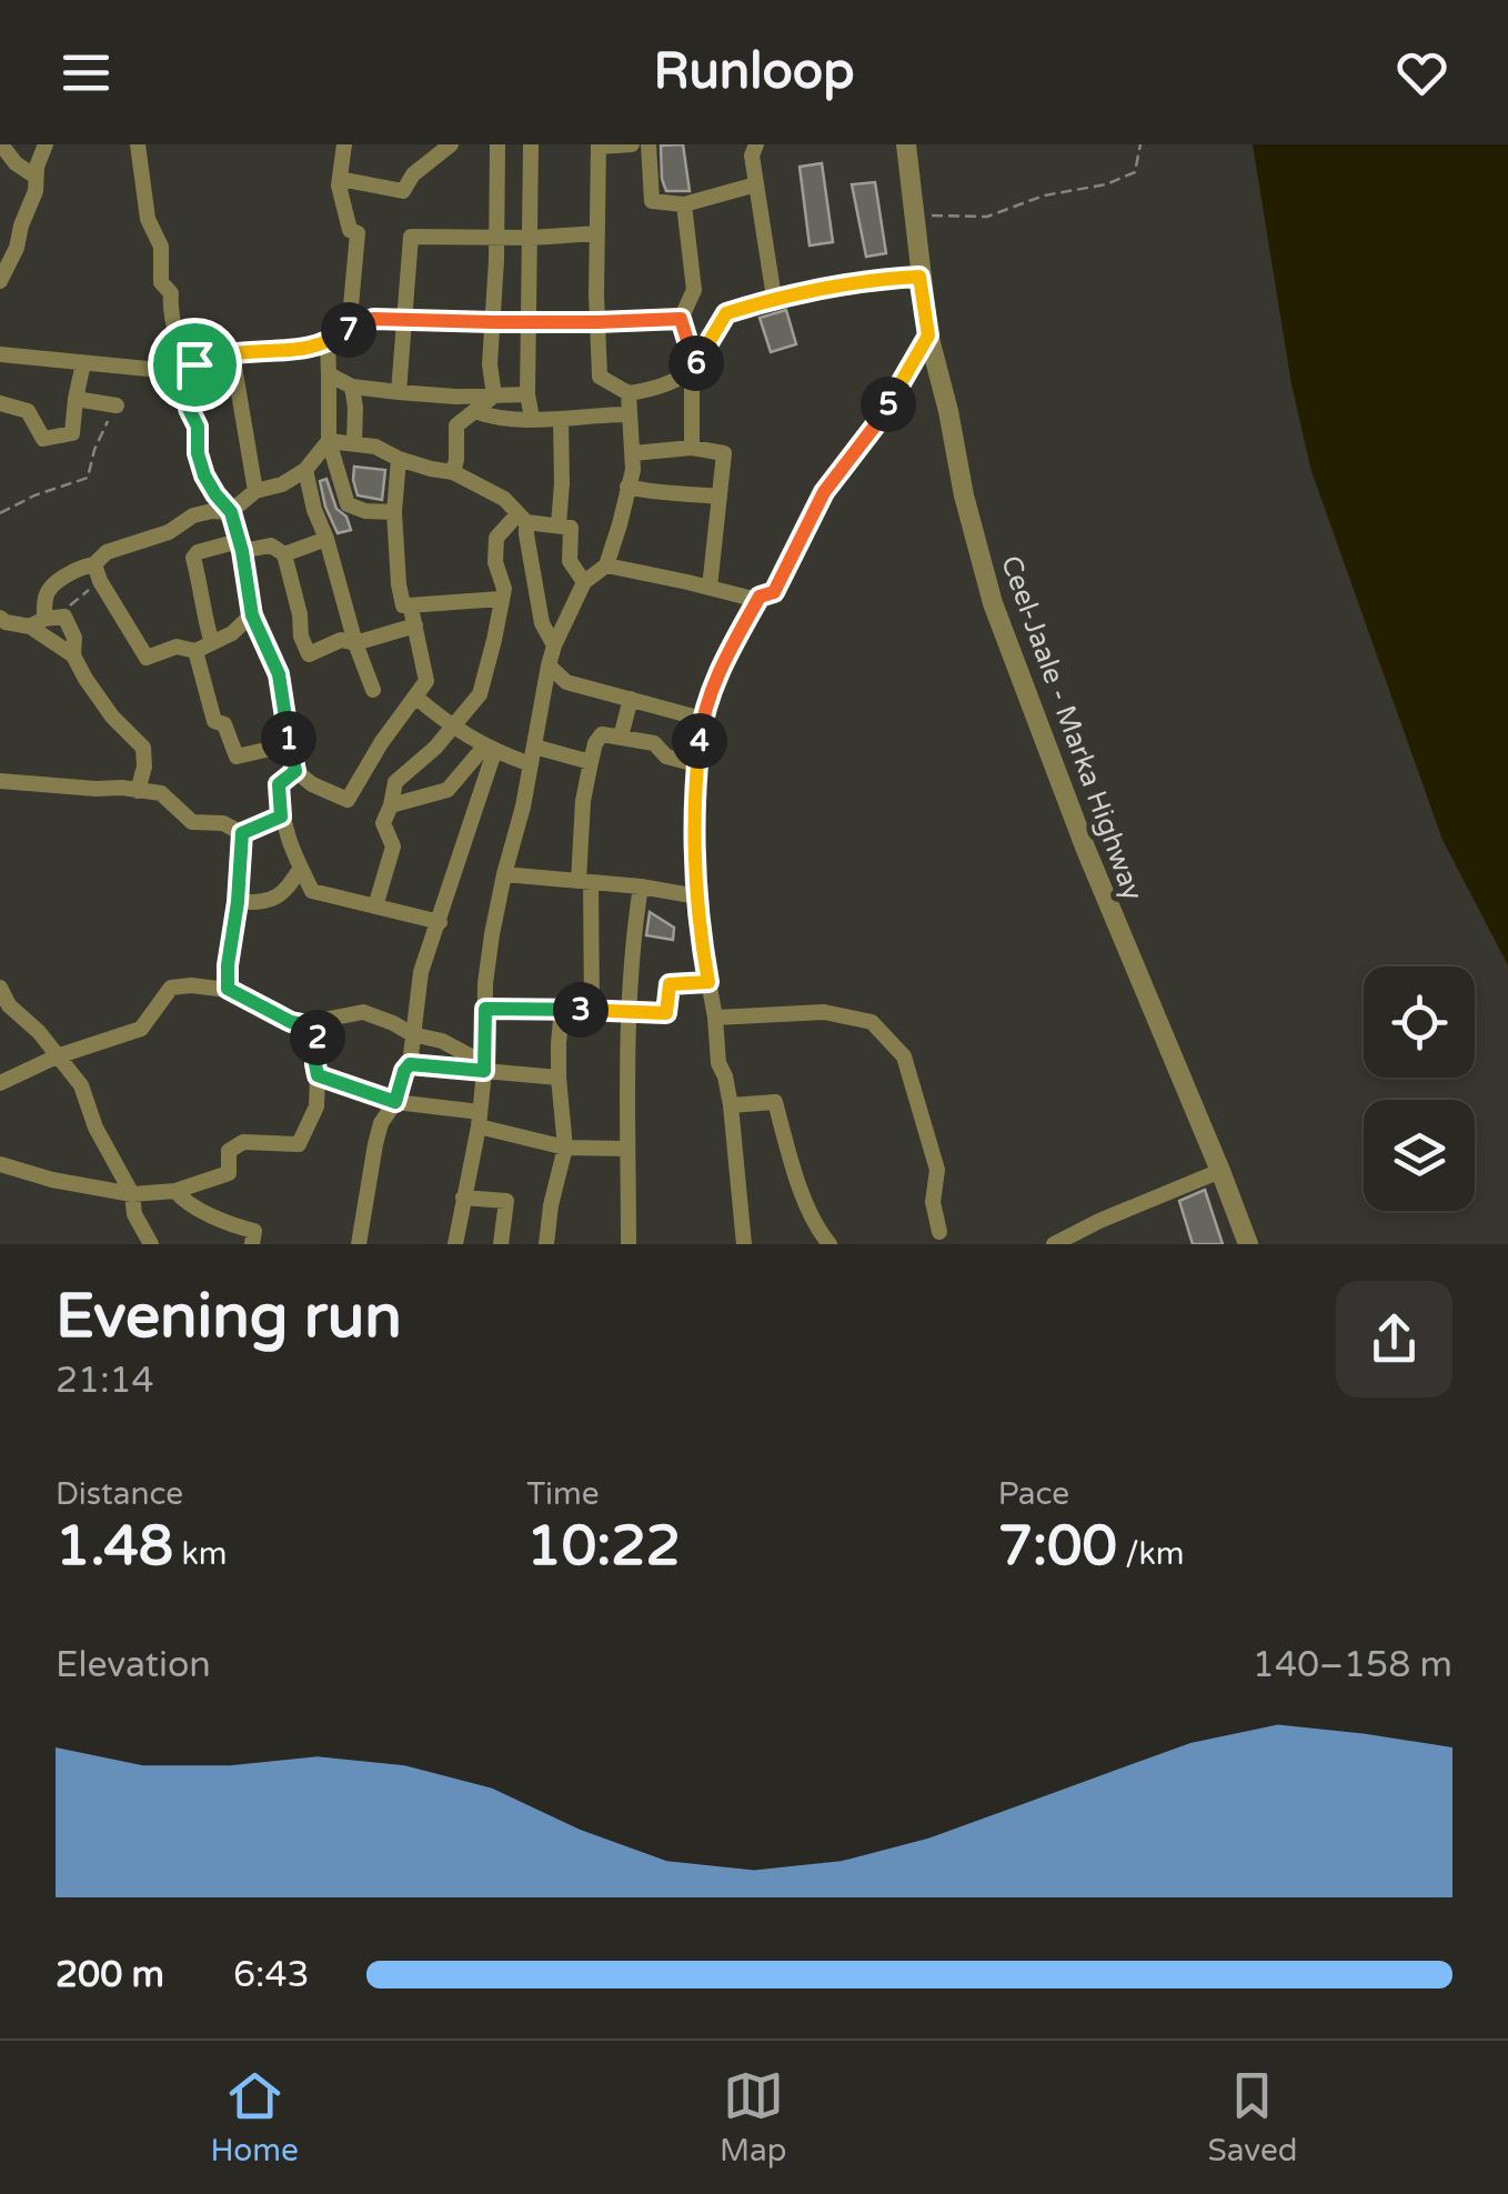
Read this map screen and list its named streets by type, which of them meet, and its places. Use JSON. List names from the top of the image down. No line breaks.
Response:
{"streets":{"street":["Ceel-Jaale - Marka Highway"]},"page":{"header":"Runloop","pins":["7","6","5","1","4","3","2"],"heading":["Evening run","21:14"],"stats":[["Distance","1.48 km"],["Time","10:22"],["Pace","7:00 /km"]],"chart":["Elevation","140–158 m"],"list":[{"name":"200 m","note":"6:43"}],"tabs":["Home","Map","Saved"]}}
